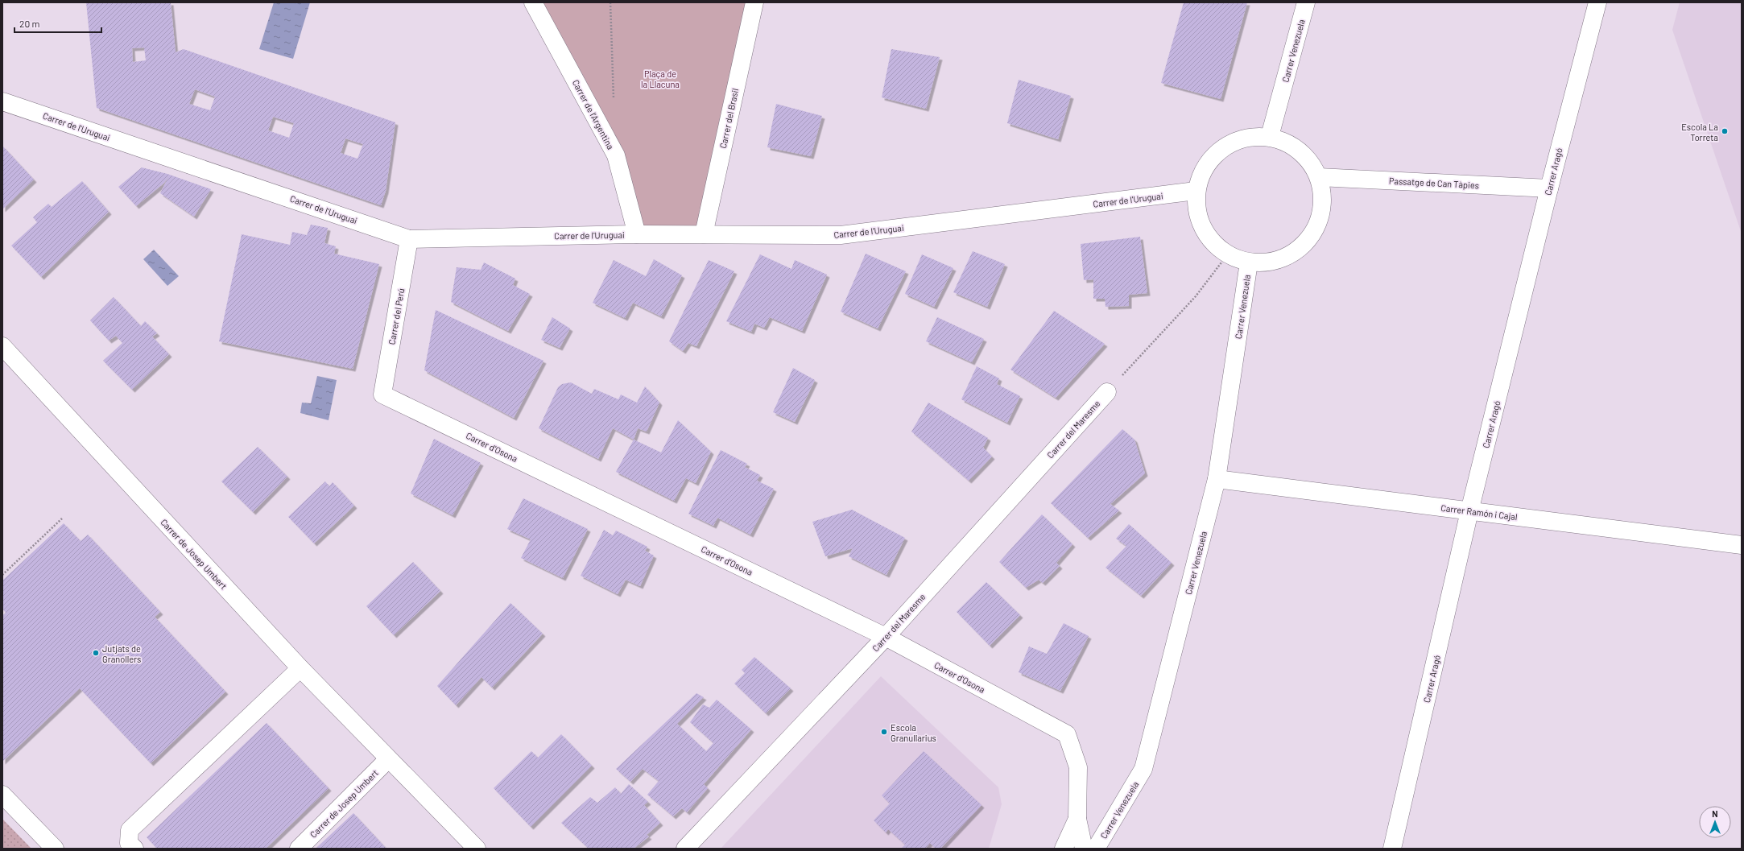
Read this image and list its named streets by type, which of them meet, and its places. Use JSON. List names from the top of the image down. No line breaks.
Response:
{"streets":{"street":["Carrer Venezuela","Carrer de l'Argentina","Carrer del Brasil","Carrer de l'Uruguai","Carrer Aragó","Passatge de Can Tàpies","Carrer del Perú","Carrer del Maresme","Carrer d'Osona","Carrer Ramón i Cajal","Carrer de Josep Umbert"]},"crossings":[["Carrer Venezuela","Carrer Ramón i Cajal"],["Carrer de l'Argentina","Carrer de l'Uruguai"],["Carrer del Brasil","Carrer de l'Uruguai"],["Carrer de l'Uruguai","Carrer del Perú"],["Carrer Aragó","Passatge de Can Tàpies"],["Carrer Aragó","Carrer Ramón i Cajal"],["Carrer del Perú","Carrer d'Osona"],["Carrer del Maresme","Carrer d'Osona"]],"parks":["Plaça de la Llacuna"],"places":["Escola La Torreta","Jutjats de Granollers","Escola Granullarius"],"scale_bar":"20 m","north":"top"}
